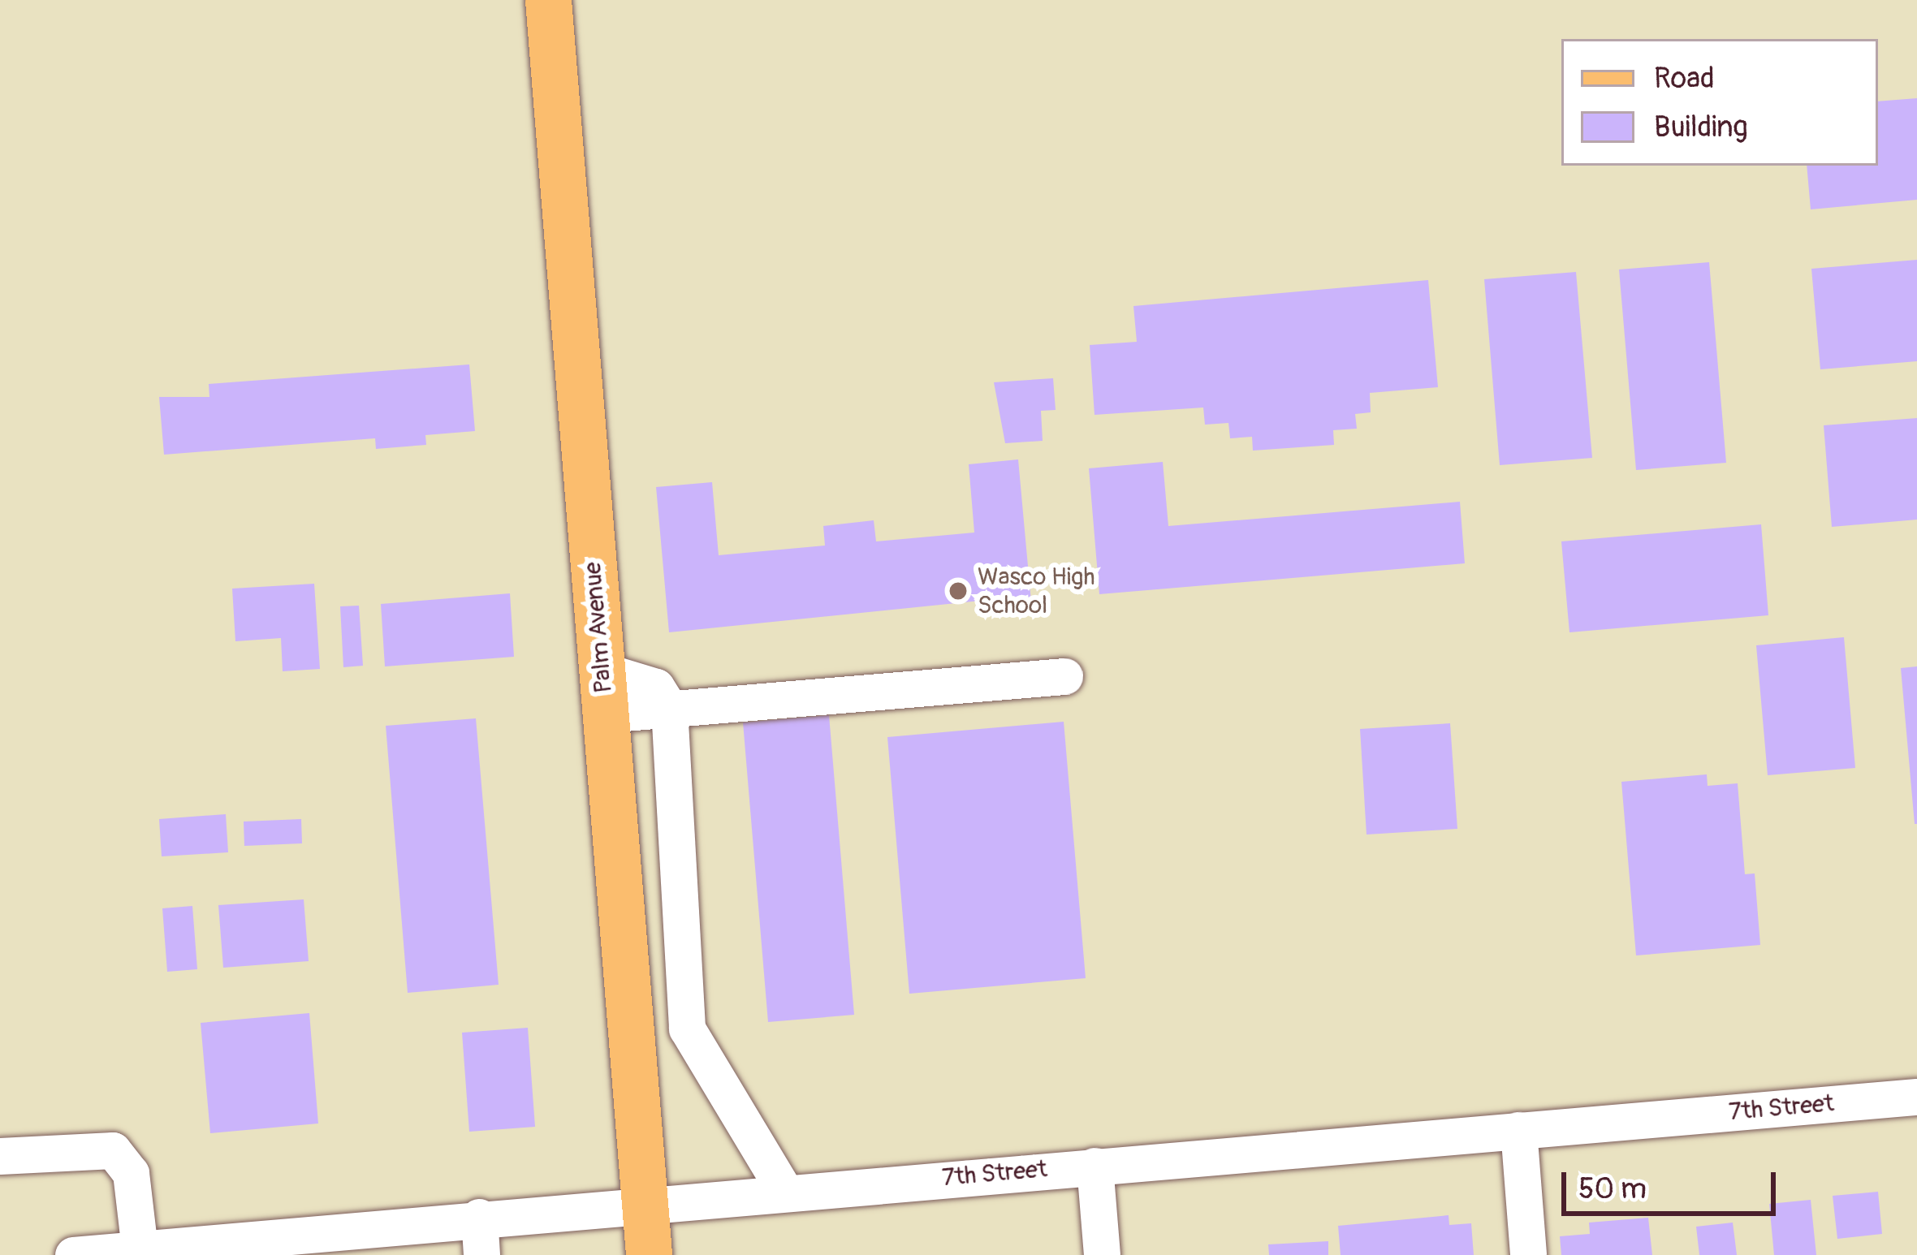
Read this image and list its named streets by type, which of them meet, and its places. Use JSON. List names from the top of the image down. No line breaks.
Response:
{"streets":{"main road":["Palm Avenue"],"street":["7th Street"]},"crossings":[["Palm Avenue","7th Street"]],"places":["Wasco High School"],"legend":["Road","Building"],"scale_bar":"50 m"}
